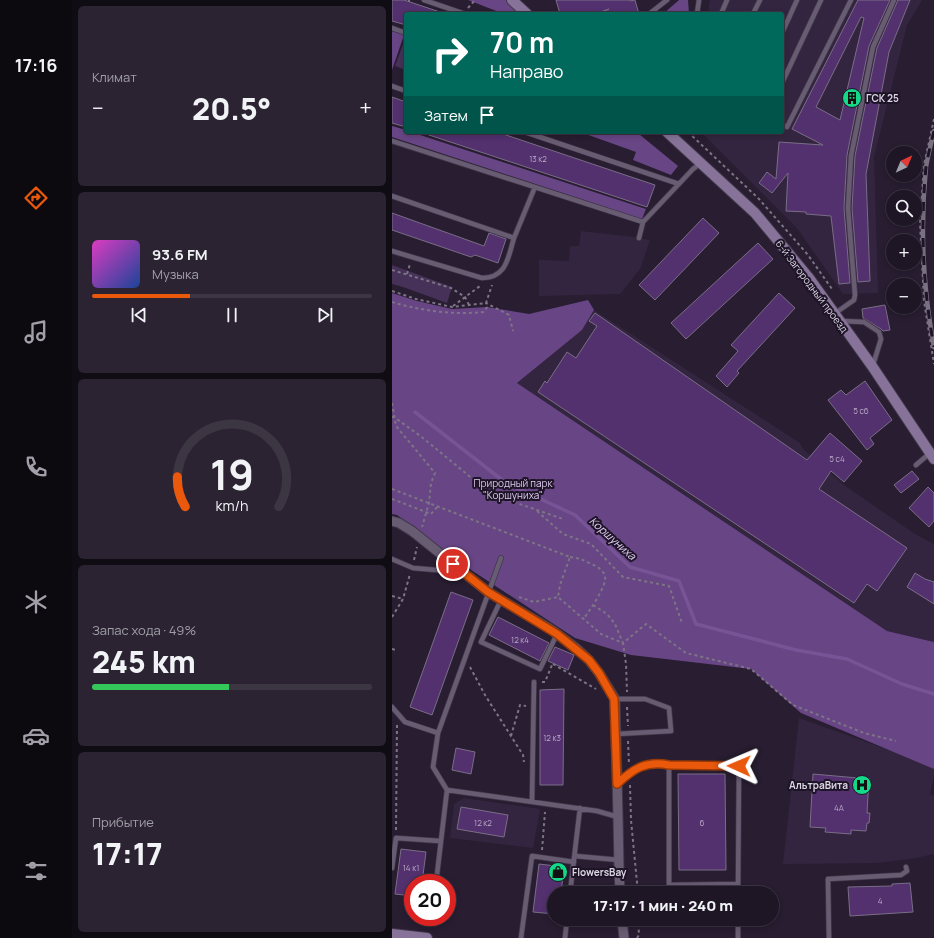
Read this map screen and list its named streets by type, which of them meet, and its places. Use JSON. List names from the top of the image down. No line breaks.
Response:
{"streets":{"street":["6-й Загородный проезд"]},"water":["Коршуниха"],"parks":["Природный парк \"Коршуниха\""],"places":{"building":["ГСК 25"],"hospital":["АльтраВита"],"shop":["FlowersBay"]},"house_numbers":["13 к2","5 с6","5 с4","12 к4","12 к3","4А","12 к2","6","14 к1","4"],"north":"top right","page":{"tabs":"17:16","tile":["Климат",["Запас хода · 49%","245 km"],["Прибытие","17:17"]],"turn":["70 m","Направо"],"heat":["−","20.5°","+"],"then":"Затем","map_buttons":["+","−"],"song":["93.6 FM","Музыка"],"limit":"20","trip":"17:17 · 1 мин · 240 m","gauge":["19","km/h"]}}
